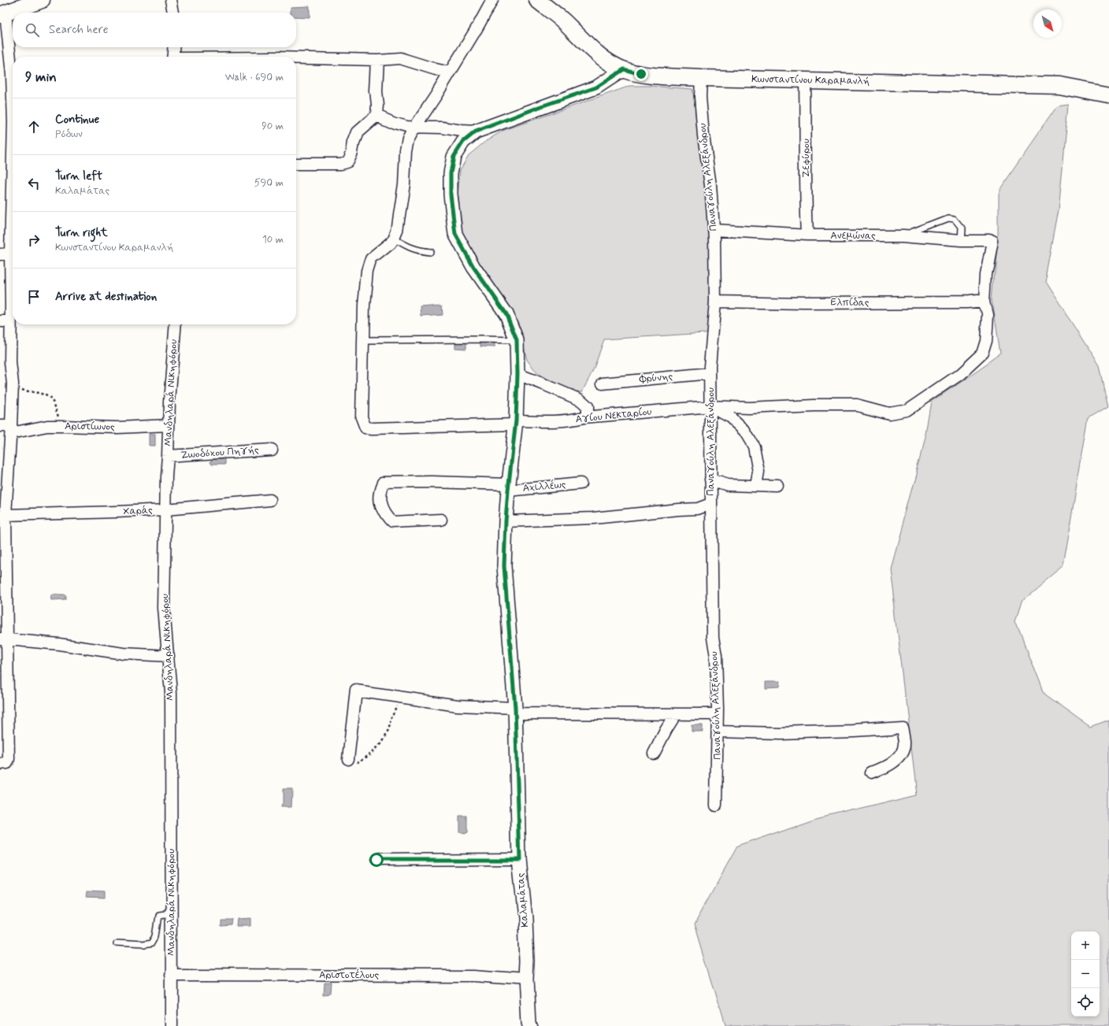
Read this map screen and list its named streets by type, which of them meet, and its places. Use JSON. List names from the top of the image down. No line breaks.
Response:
{"streets":{"main road":["Κωνσταντίνου Καραμανλή"],"street":["Ζεφύρου","Παναγούλη Αλεξάνδρου","Ανεμώνας","Ελπίδας","Φρύνης","Μανδηλαρά Νικηφόρου","Αγίου Νεκταρίου","Αριστίωνος","Ζωοδόχου Πηγής","Αχιλλέως","Χαράς","Καλαμάτας","Αριστοτέλους"]},"crossings":[["Κωνσταντίνου Καραμανλή","Ζεφύρου"],["Κωνσταντίνου Καραμανλή","Παναγούλη Αλεξάνδρου"],["Κωνσταντίνου Καραμανλή","Καλαμάτας"],["Ζεφύρου","Ανεμώνας"],["Παναγούλη Αλεξάνδρου","Ανεμώνας"],["Παναγούλη Αλεξάνδρου","Ελπίδας"],["Παναγούλη Αλεξάνδρου","Φρύνης"],["Παναγούλη Αλεξάνδρου","Αγίου Νεκταρίου"],["Ανεμώνας","Αγίου Νεκταρίου"],["Ελπίδας","Αγίου Νεκταρίου"],["Μανδηλαρά Νικηφόρου","Αριστίωνος"],["Μανδηλαρά Νικηφόρου","Ζωοδόχου Πηγής"],["Μανδηλαρά Νικηφόρου","Χαράς"],["Μανδηλαρά Νικηφόρου","Αριστοτέλους"],["Αγίου Νεκταρίου","Καλαμάτας"],["Αχιλλέως","Καλαμάτας"],["Καλαμάτας","Αριστοτέλους"]],"north":"bottom right","page":{"search":"Search here","heading":["9 min","Walk · 690 m"],"list":[["Continue","Ρόδων","90 m"],["Turn left","Καλαμάτας","590 m"],["Turn right","Κωνσταντίνου Καραμανλή","10 m"],"Arrive at destination"],"map_buttons":["+","−"]}}
